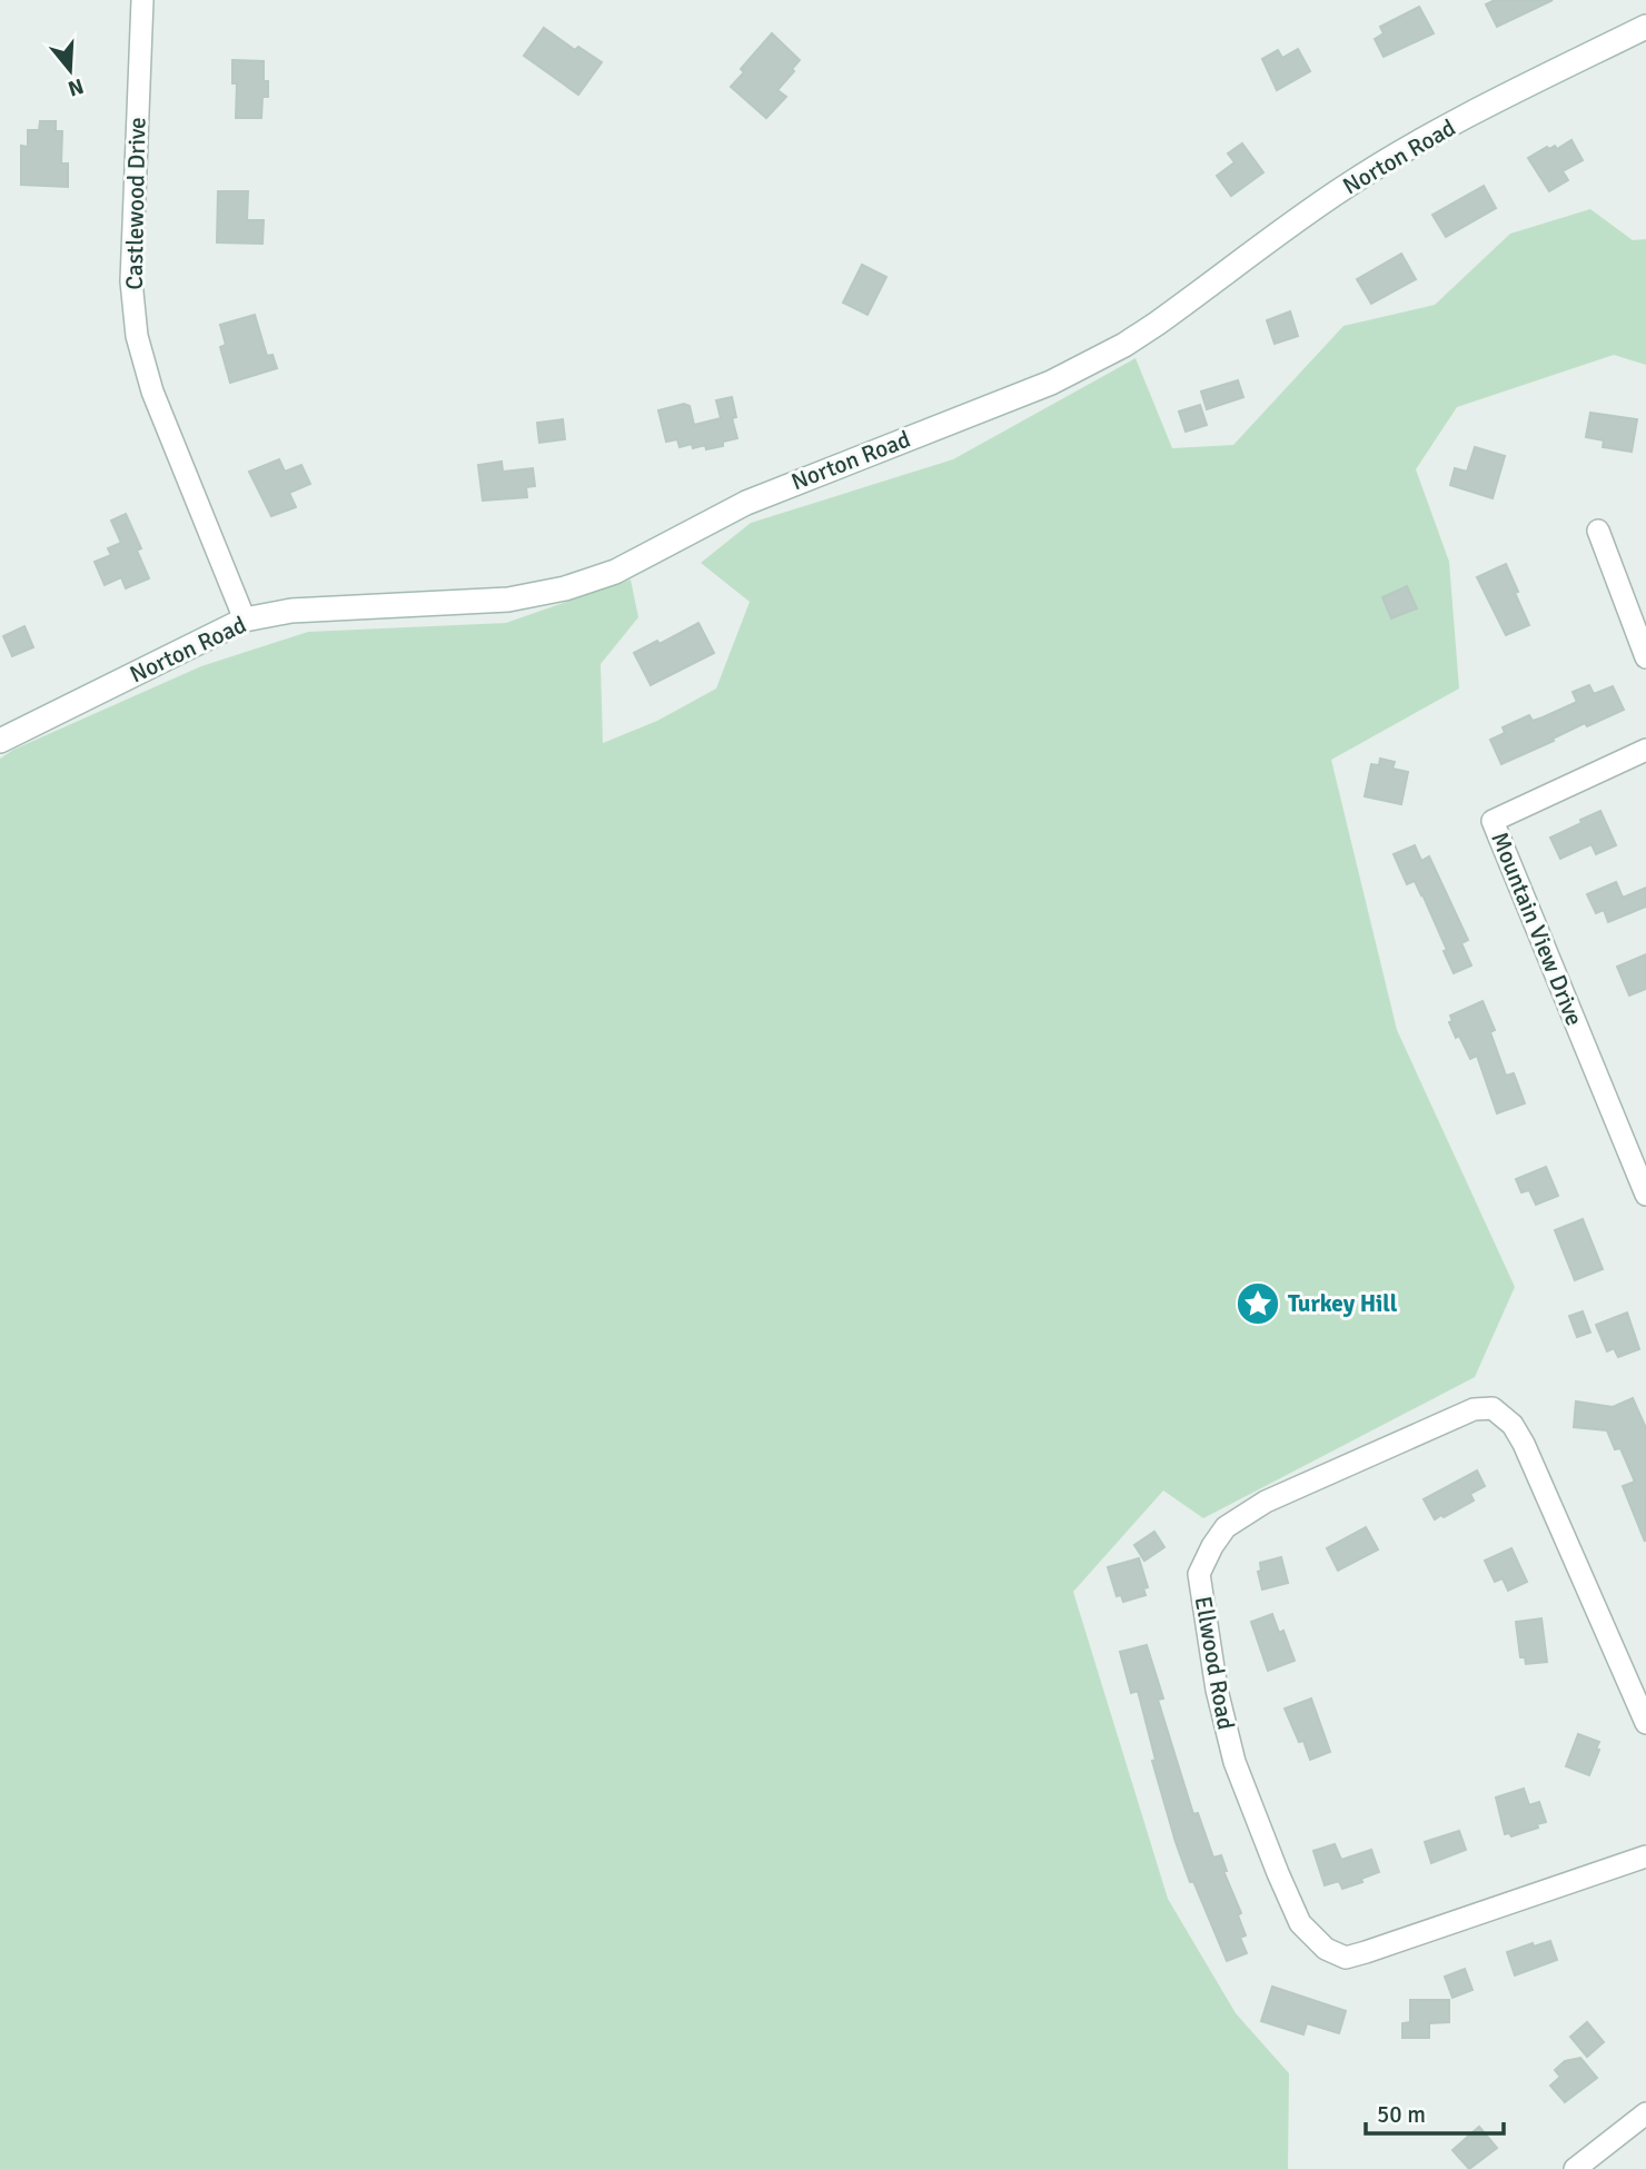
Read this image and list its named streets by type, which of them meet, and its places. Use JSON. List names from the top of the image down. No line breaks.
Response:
{"streets":{"main road":["Norton Road"],"street":["Castlewood Drive","Mountain View Drive","Ellwood Road"]},"crossings":[["Norton Road","Castlewood Drive"]],"places":{"place":["Turkey Hill"]},"scale_bar":"50 m","north":"bottom"}
